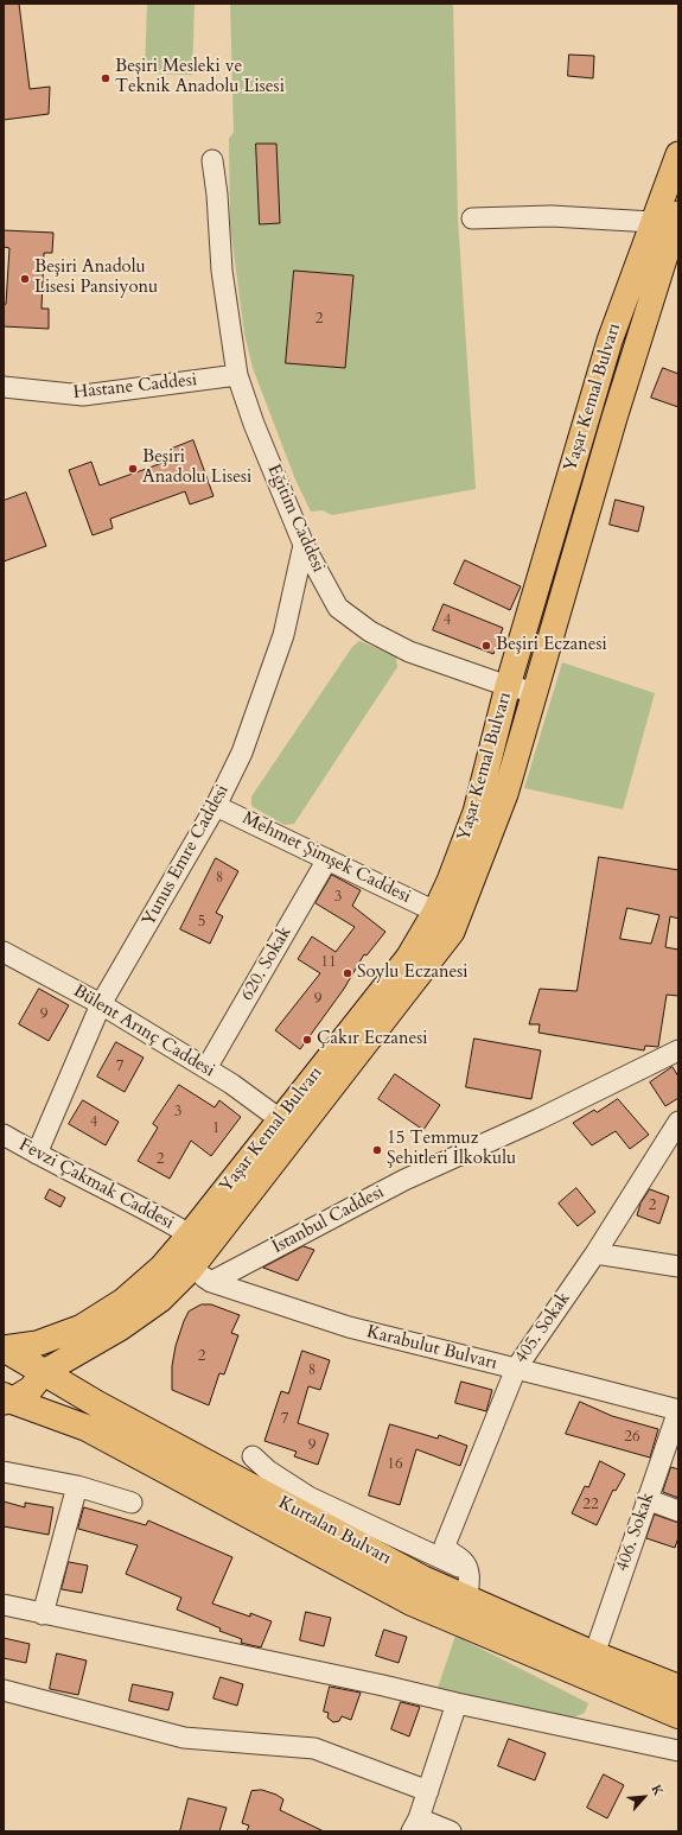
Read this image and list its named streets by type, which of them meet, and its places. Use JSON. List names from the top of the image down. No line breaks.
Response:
{"streets":{"highway":["Kurtalan Bulvarı"],"main road":["Yaşar Kemal Bulvarı"],"street":["Hastane Caddesi","Eğitim Caddesi","Yunus Emre Caddesi","Mehmet Şimşek Caddesi","620. Sokak","Bülent Arınç Caddesi","Fevzi Çakmak Caddesi","İstanbul Caddesi","405. Sokak","Karabulut Bulvarı","406. Sokak"]},"crossings":[["Hastane Caddesi","Eğitim Caddesi"],["Yaşar Kemal Bulvarı","Eğitim Caddesi"],["Yaşar Kemal Bulvarı","Mehmet Şimşek Caddesi"],["Yaşar Kemal Bulvarı","Bülent Arınç Caddesi"],["Yaşar Kemal Bulvarı","Fevzi Çakmak Caddesi"],["Yaşar Kemal Bulvarı","İstanbul Caddesi"],["Yaşar Kemal Bulvarı","Karabulut Bulvarı"],["Yaşar Kemal Bulvarı","Kurtalan Bulvarı"],["Eğitim Caddesi","Yunus Emre Caddesi"],["Yunus Emre Caddesi","Mehmet Şimşek Caddesi"],["Yunus Emre Caddesi","Bülent Arınç Caddesi"],["Yunus Emre Caddesi","Fevzi Çakmak Caddesi"],["Mehmet Şimşek Caddesi","620. Sokak"],["620. Sokak","Bülent Arınç Caddesi"],["İstanbul Caddesi","Karabulut Bulvarı"],["405. Sokak","Karabulut Bulvarı"],["Karabulut Bulvarı","406. Sokak"],["Kurtalan Bulvarı","406. Sokak"]],"places":["Beşiri Mesleki ve Teknik Anadolu Lisesi","Beşiri Anadolu Lisesi Pansiyonu","Beşiri Anadolu Lisesi","Beşiri Eczanesi","Soylu Eczanesi","Çakır Eczanesi","15 Temmuz Şehitleri İlkokulu"],"house_numbers":["2","4","8","3","5","11","9","9","7","3","4","1","2","2","2","8","7","26","9","16","22"],"north":"top right"}
